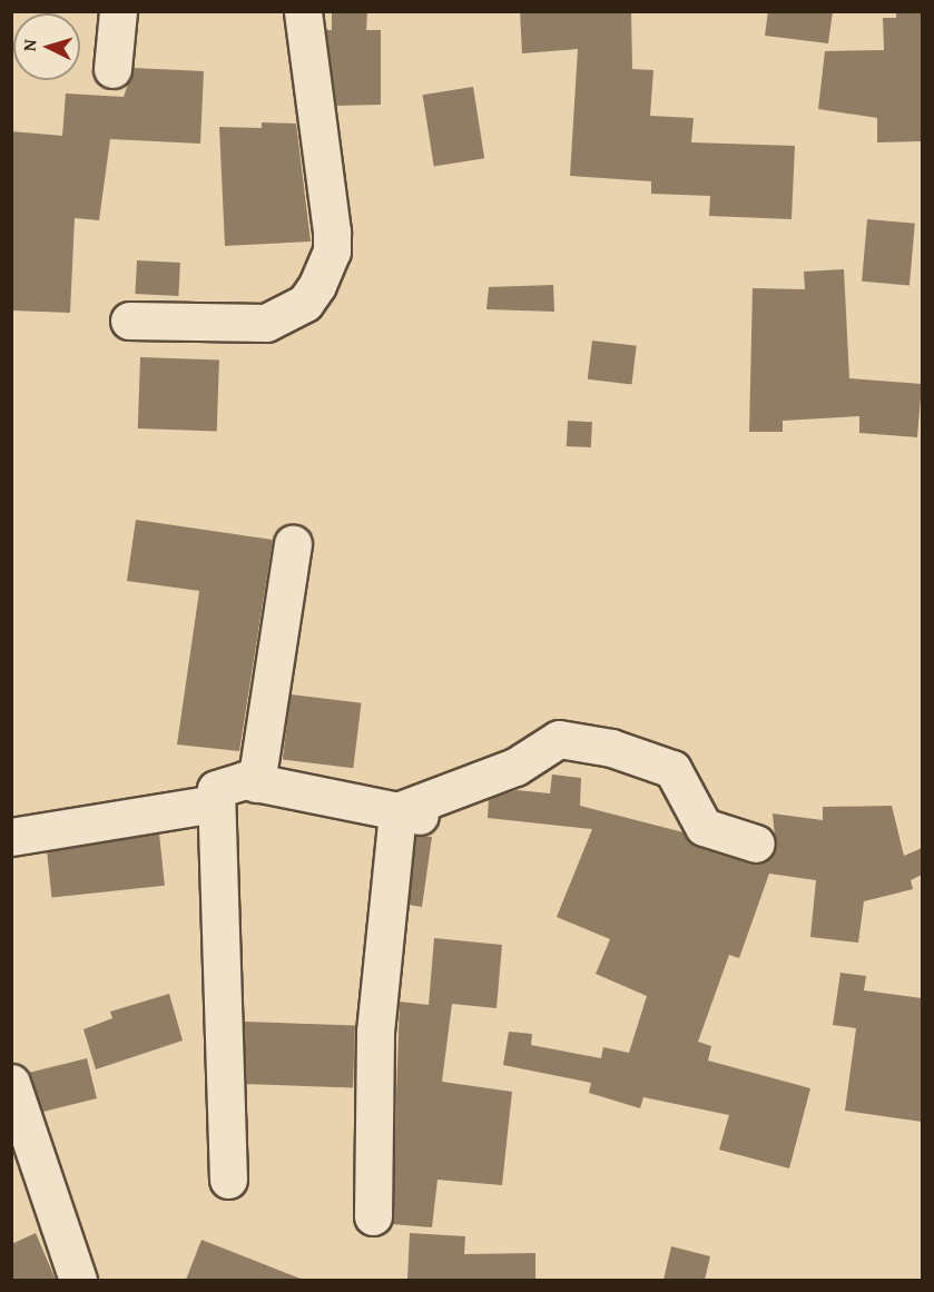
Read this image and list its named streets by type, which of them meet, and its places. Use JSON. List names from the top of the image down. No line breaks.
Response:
{"north":"left"}
